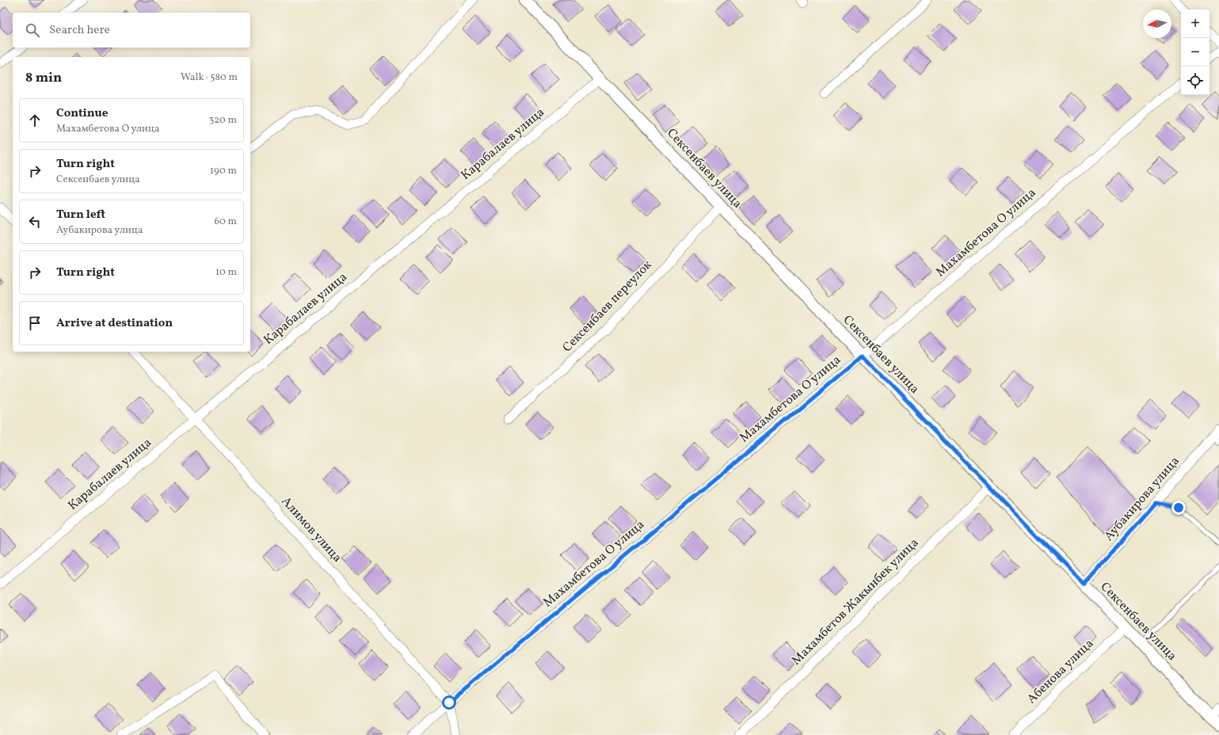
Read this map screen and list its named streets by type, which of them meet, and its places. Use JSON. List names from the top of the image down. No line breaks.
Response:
{"streets":{"street":["Карабалаев улица","Сексенбаев улица","Махамбетова О улица","Сексенбаев переулок","Аубакирова улица","Алимов улица","Махамбетов Жакынбек улица","Абенова улица"]},"crossings":[["Карабалаев улица","Сексенбаев улица"],["Карабалаев улица","Алимов улица"],["Сексенбаев улица","Махамбетова О улица"],["Сексенбаев улица","Сексенбаев переулок"],["Сексенбаев улица","Аубакирова улица"],["Сексенбаев улица","Махамбетов Жакынбек улица"],["Сексенбаев улица","Абенова улица"],["Махамбетова О улица","Алимов улица"]],"north":"left","page":{"map_buttons":["+","−"],"search":"Search here","heading":["8 min","Walk · 580 m"],"list":[["Continue","Махамбетова О улица","320 m"],["Turn right","Сексенбаев улица","190 m"],["Turn left","Аубакирова улица","60 m"],["Turn right","10 m"],"Arrive at destination"]}}
